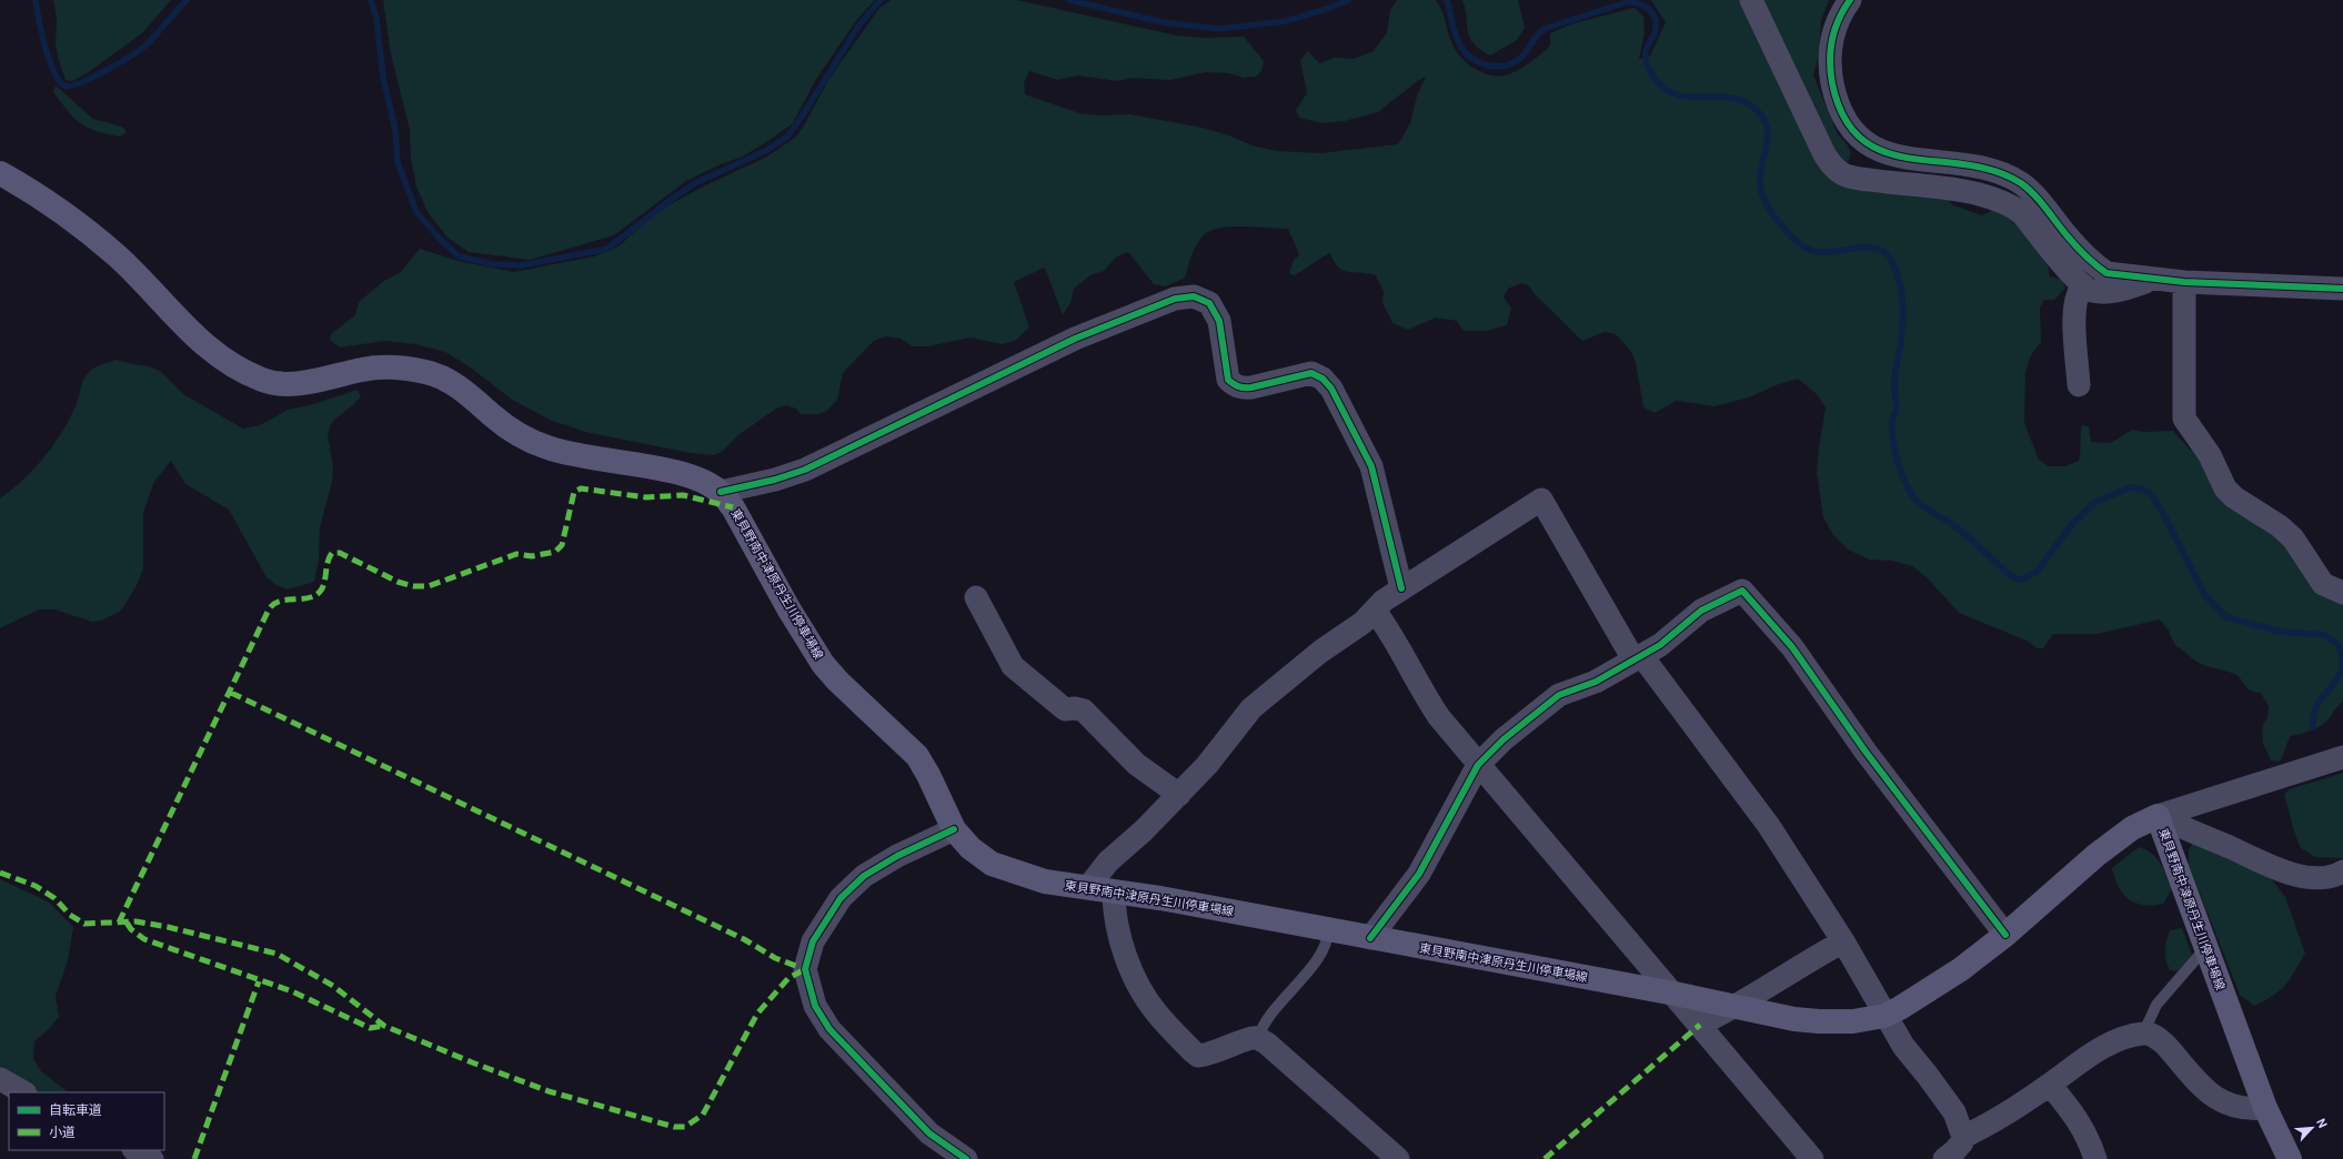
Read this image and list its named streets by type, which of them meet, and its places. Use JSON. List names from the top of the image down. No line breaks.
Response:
{"streets":{"main road":["東貝野南中津原丹生川停車場線"]},"legend":["自転車道","小道"],"north":"top right"}
